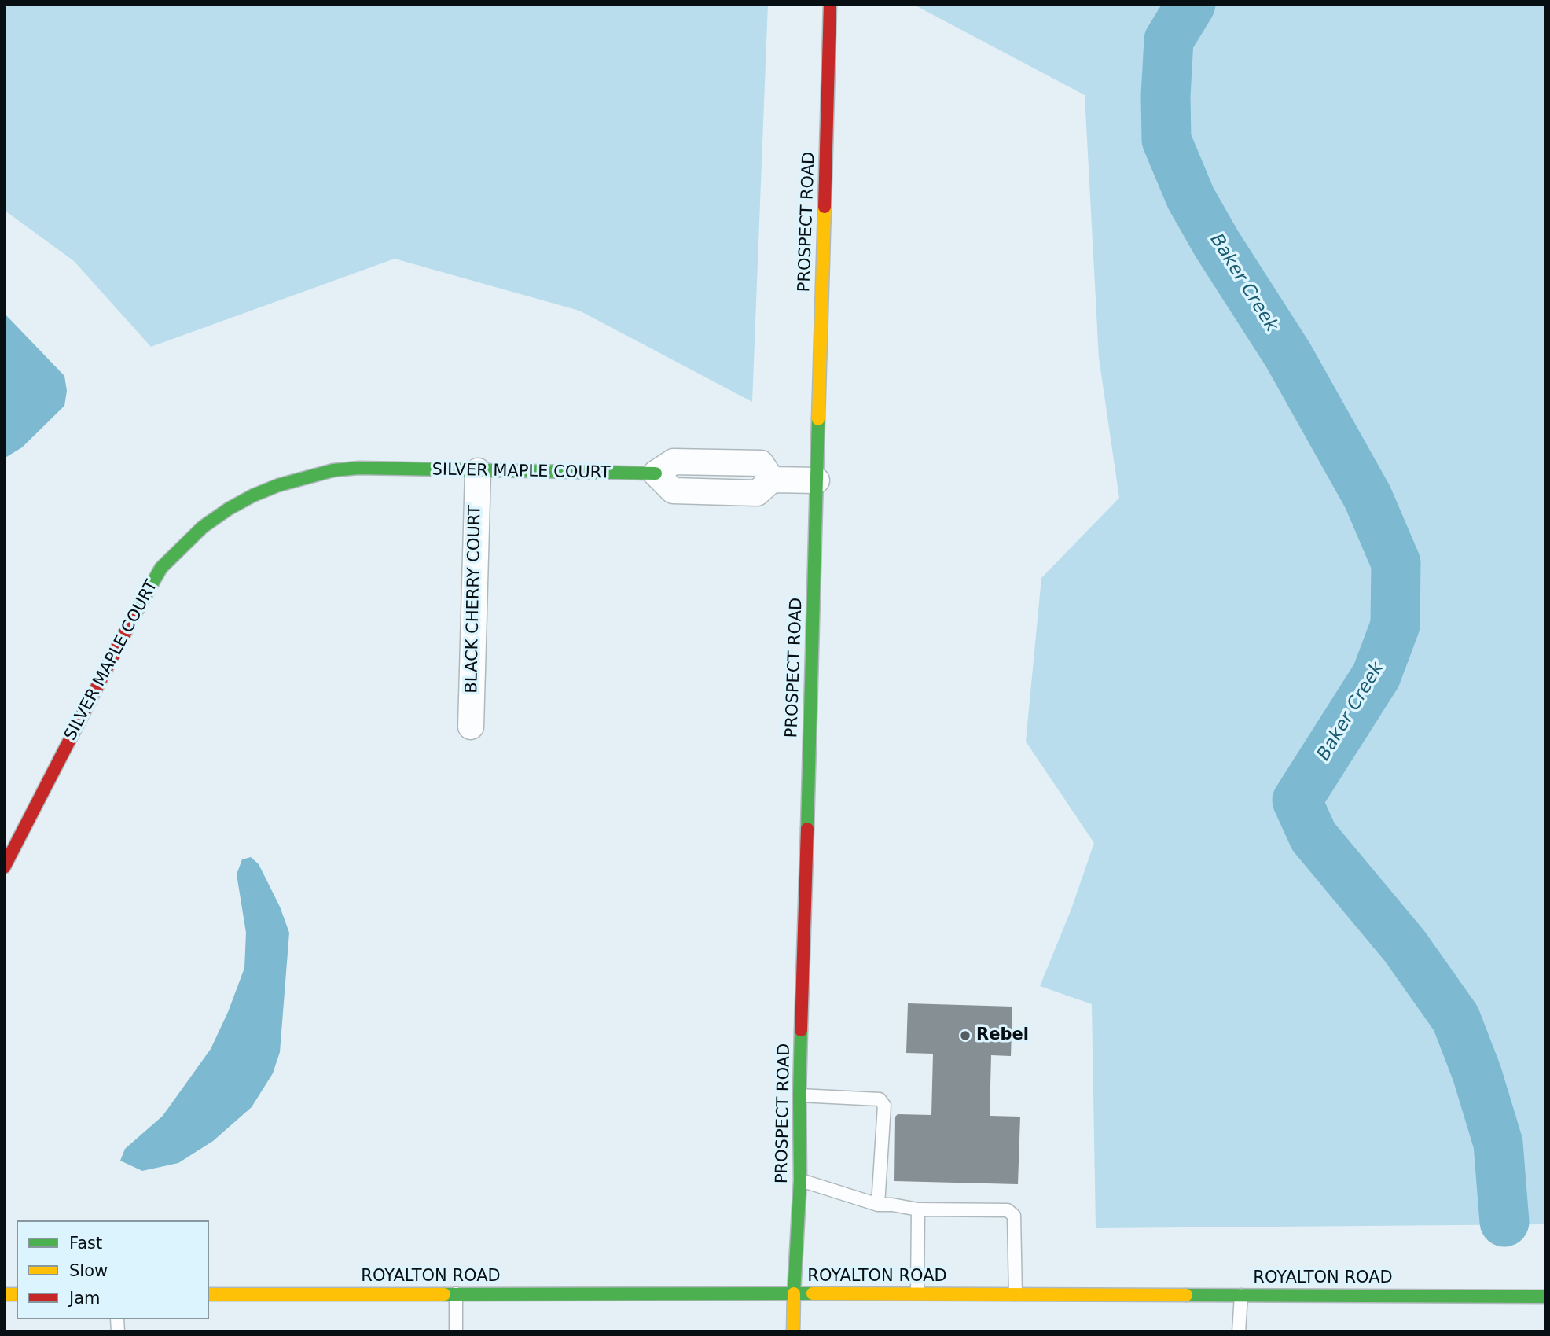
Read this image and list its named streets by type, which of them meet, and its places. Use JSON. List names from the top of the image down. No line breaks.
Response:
{"streets":{"street":["PROSPECT ROAD","SILVER MAPLE COURT","BLACK CHERRY COURT","ROYALTON ROAD"]},"crossings":[["PROSPECT ROAD","SILVER MAPLE COURT"],["PROSPECT ROAD","ROYALTON ROAD"],["SILVER MAPLE COURT","BLACK CHERRY COURT"]],"water":["Baker Creek"],"places":["Rebel"],"legend":["Fast","Slow","Jam"]}
